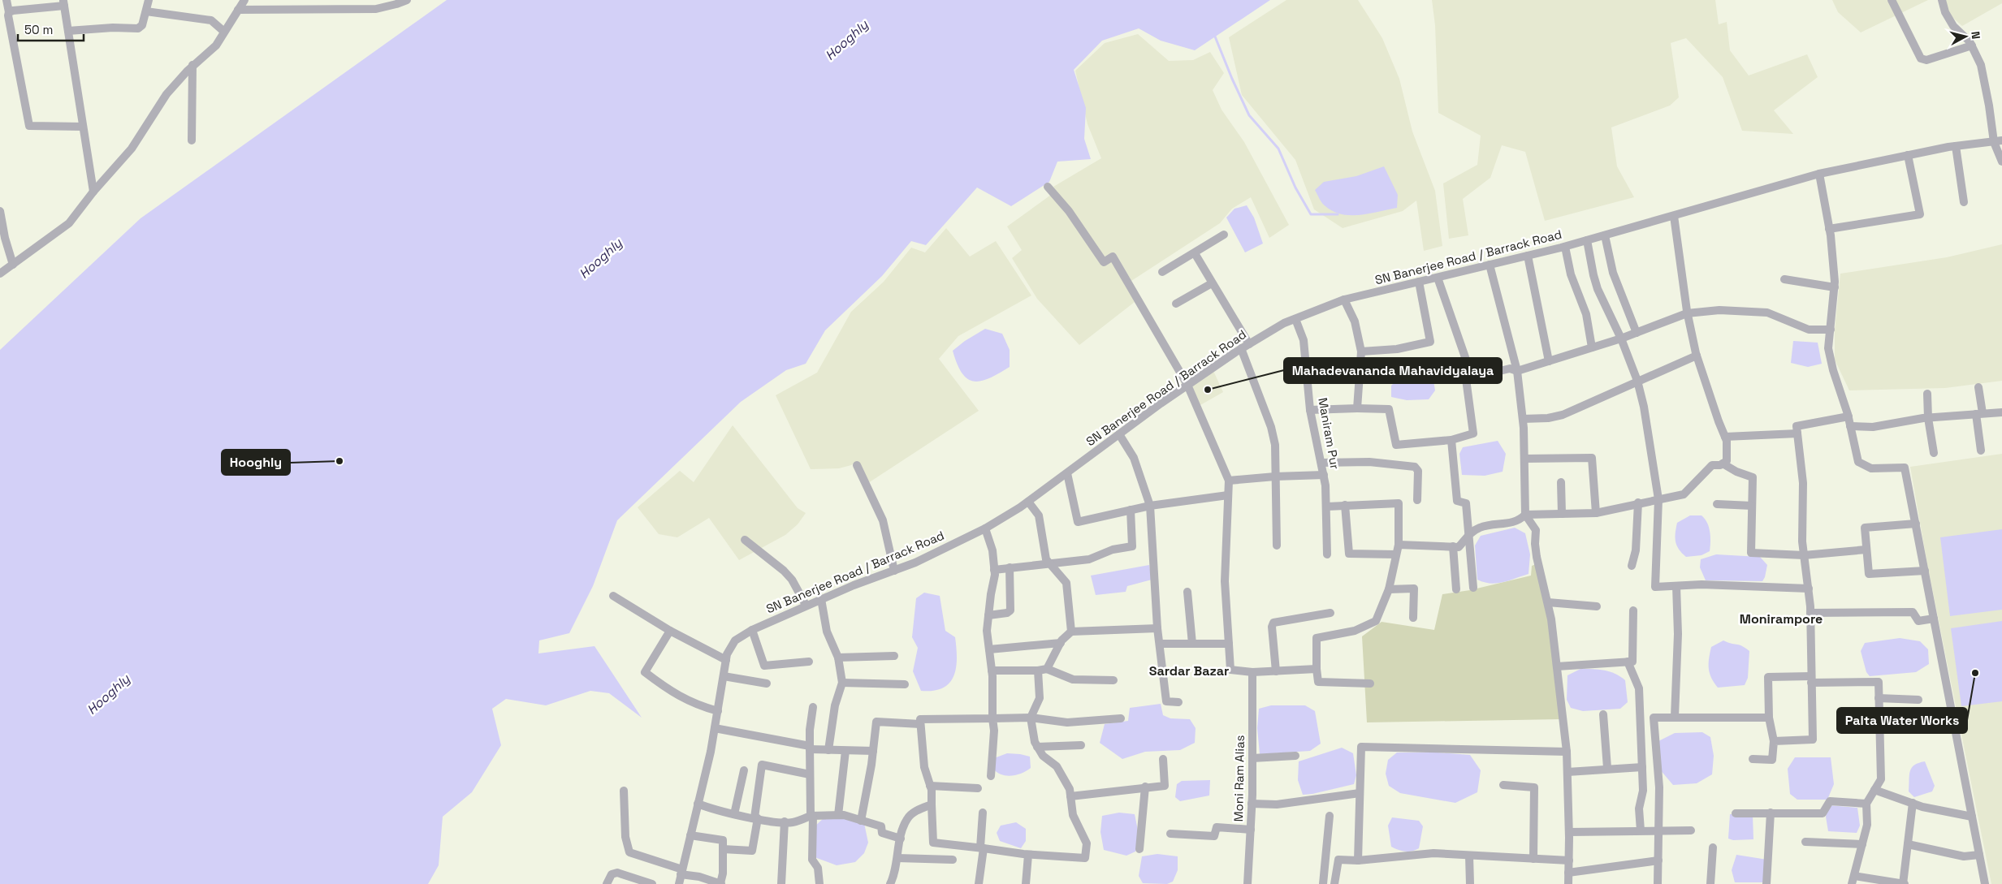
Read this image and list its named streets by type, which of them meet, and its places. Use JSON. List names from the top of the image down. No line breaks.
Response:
{"streets":{"street":["SN Banerjee Road / Barrack Road","Maniram Pur","Moni Ram Alias"]},"crossings":[["SN Banerjee Road / Barrack Road","Maniram Pur"]],"districts":["Monirampore","Sardar Bazar"],"water":["Hooghly"],"places":["Mahadevananda Mahavidyalaya","Hooghly","Palta Water Works"],"scale_bar":"50 m","north":"right"}
